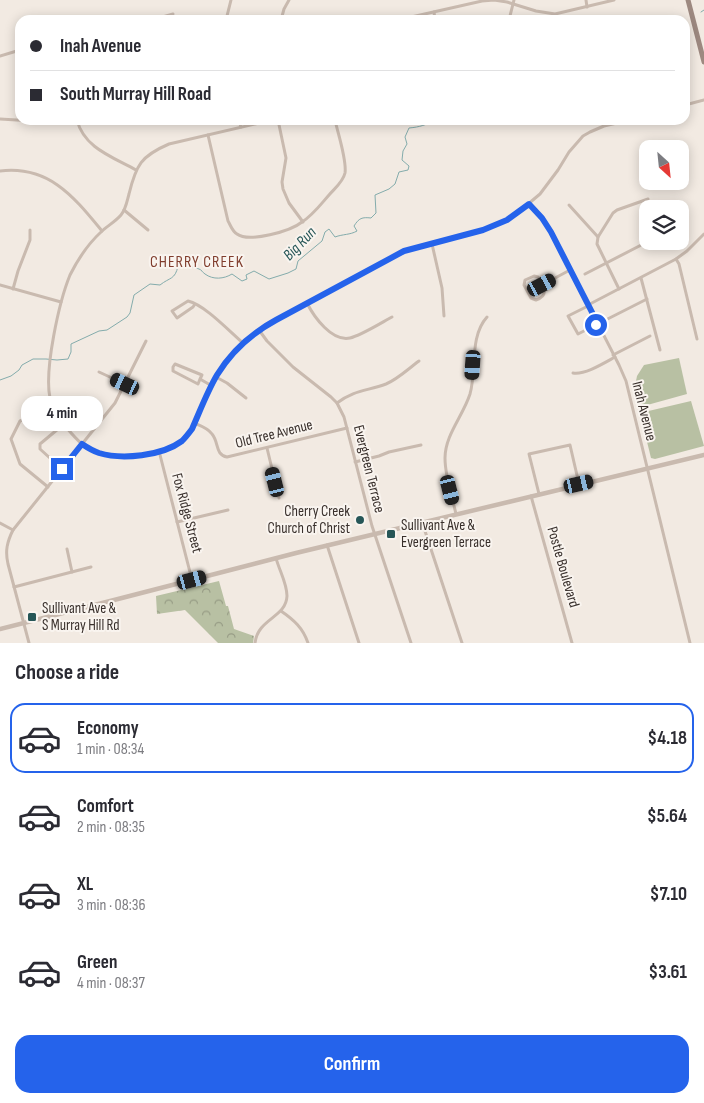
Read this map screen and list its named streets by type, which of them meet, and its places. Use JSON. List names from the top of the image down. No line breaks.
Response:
{"streets":{"street":["Inah Avenue","Old Tree Avenue","Evergreen Terrace","Fox Ridge Street","Postle Boulevard"]},"crossings":[["Old Tree Avenue","Evergreen Terrace"]],"districts":["CHERRY CREEK"],"water":["Big Run"],"places":{"other":["Cherry Creek Church of Christ"],"transit":["Sullivant Ave & Evergreen Terrace","Sullivant Ave & S Murray Hill Rd"]},"north":"bottom right","page":{"banner":["Inah Avenue","South Murray Hill Road"],"bubble":"4 min","heading":"Choose a ride","list":[{"name":"Economy","note":"1 min · 08:34","value":"$4.18"},{"name":"Comfort","note":"2 min · 08:35","value":"$5.64"},{"name":"XL","note":"3 min · 08:36","value":"$7.10"},{"name":"Green","note":"4 min · 08:37","value":"$3.61"}],"buttons":"Confirm"}}
